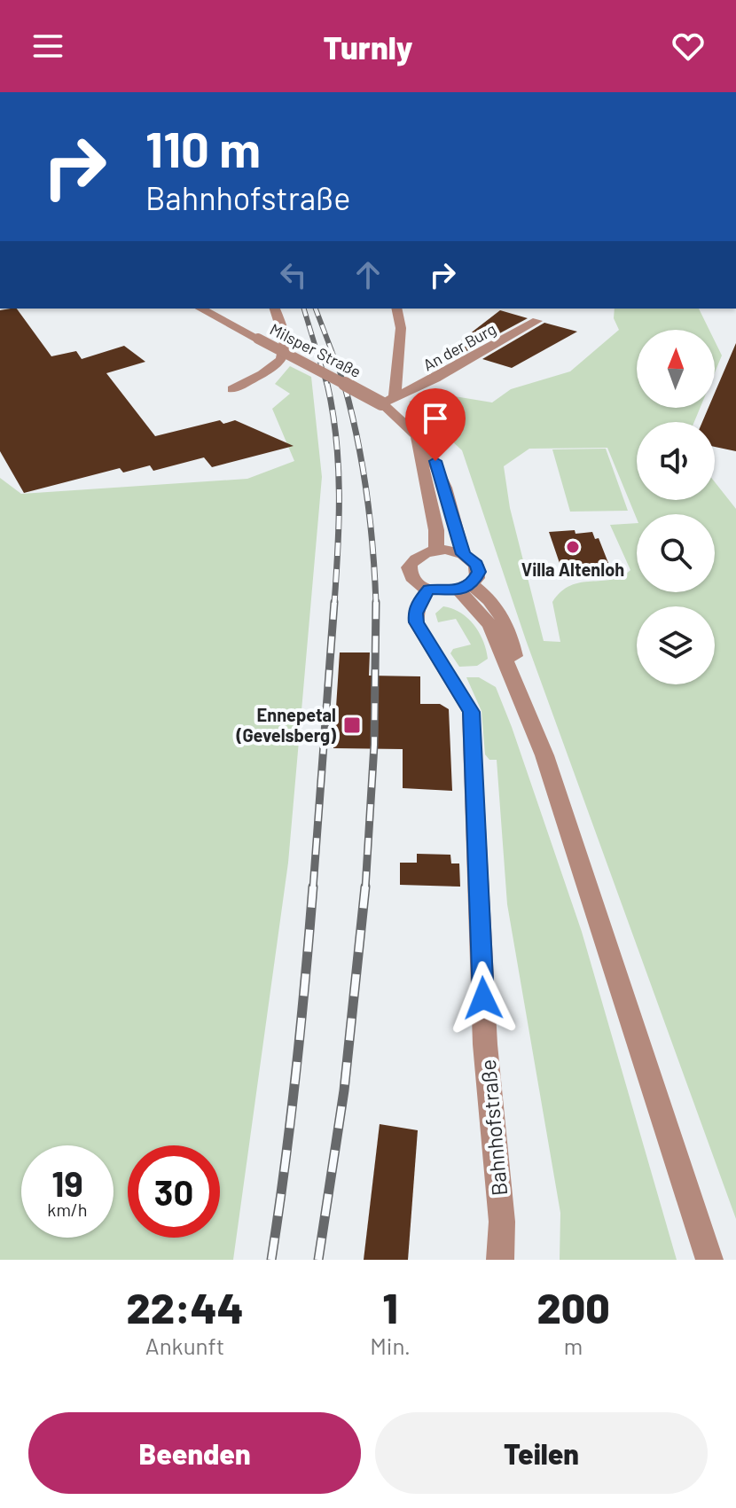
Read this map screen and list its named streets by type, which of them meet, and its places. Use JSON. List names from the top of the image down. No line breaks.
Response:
{"streets":{"street":["An der Burg","Milsper Straße","Bahnhofstraße"]},"crossings":[["An der Burg","Milsper Straße"]],"places":{"other":["Villa Altenloh"],"transit":["Ennepetal (Gevelsberg)"]},"north":"top","page":{"header":"Turnly","turn":["110 m","Bahnhofstraße"],"speed":"19 km/h","limit":"30","eta":["22:44","Ankunft","1","Min.","200","m"],"buttons":["Beenden","Teilen"]}}
